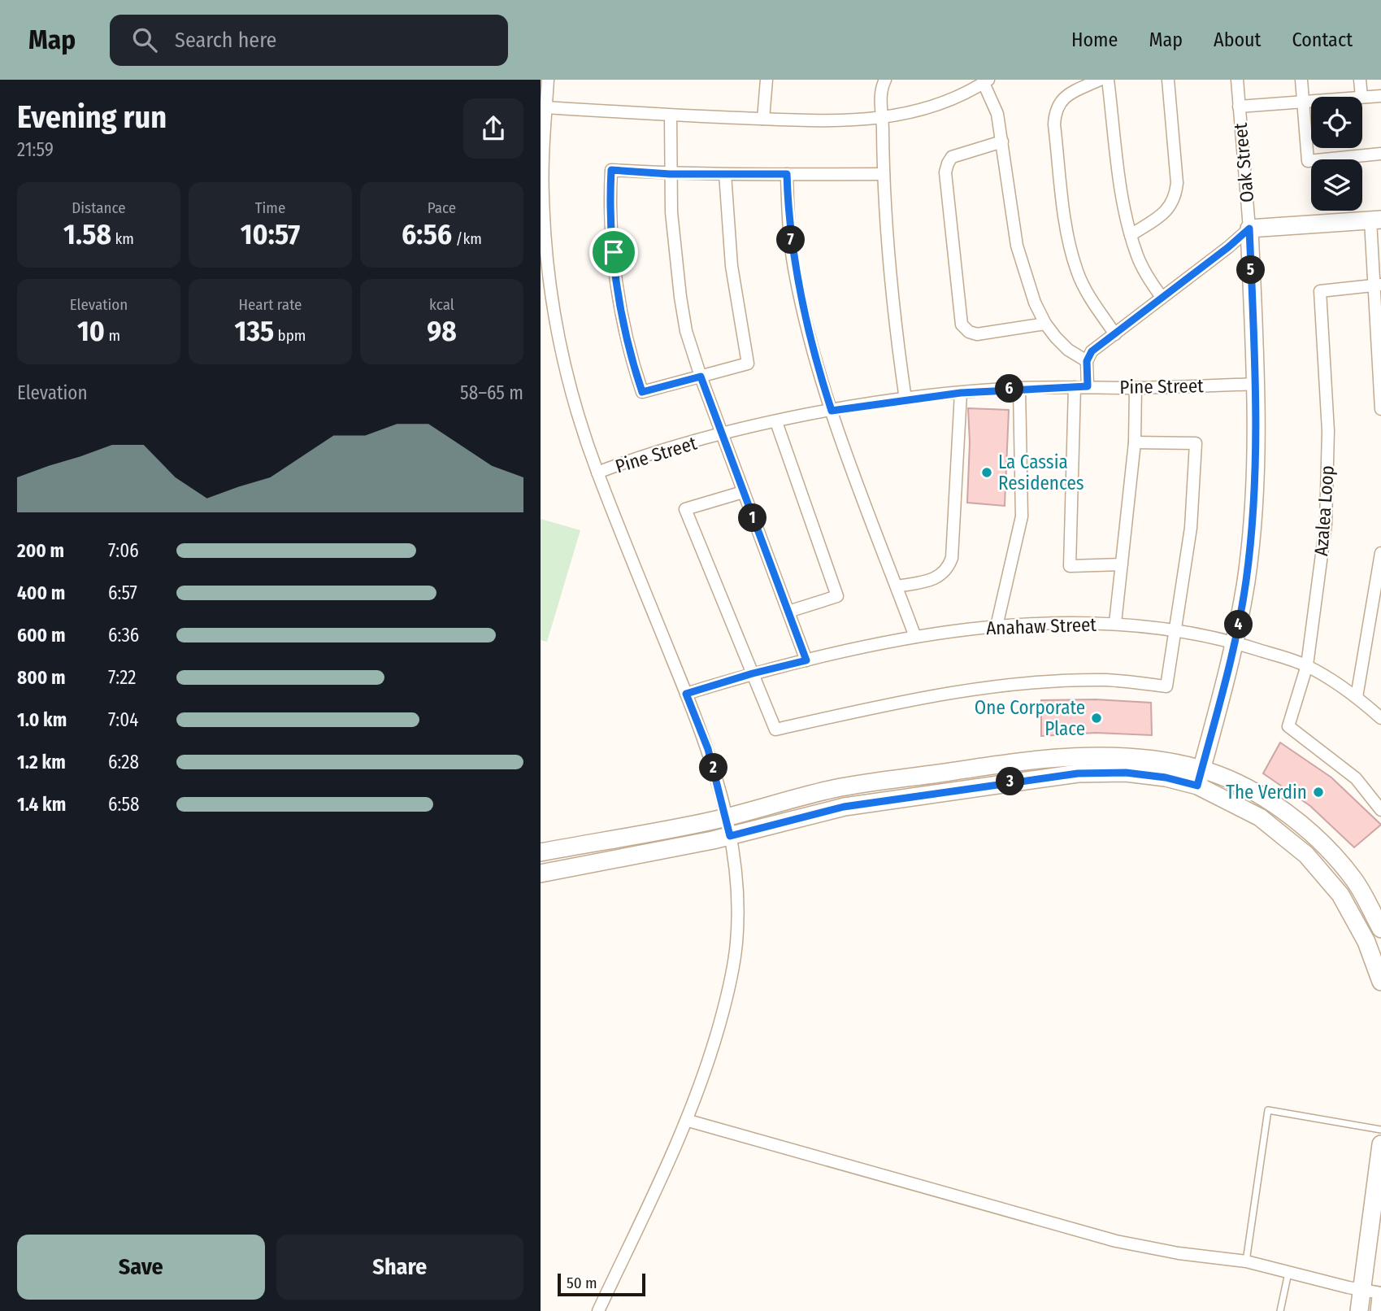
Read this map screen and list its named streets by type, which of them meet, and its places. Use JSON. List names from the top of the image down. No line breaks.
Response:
{"streets":{"street":["Oak Street","Pine Street","Azalea Loop","Anahaw Street"]},"crossings":[["Oak Street","Pine Street"],["Oak Street","Anahaw Street"],["Azalea Loop","Anahaw Street"]],"places":["La Cassia Residences","One Corporate Place","The Verdin"],"scale_bar":"50 m","page":{"header":"Map","search":"Search here","nav":["Home","Map","About","Contact"],"heading":["Evening run","21:59"],"stats":[["Distance","1.58 km"],["Time","10:57"],["Pace","6:56 /km"],["Elevation","10 m"],["Heart rate","135 bpm"],["kcal","98"]],"pins":["7","5","6","1","4","2","3"],"chart":["Elevation","58–65 m"],"list":[{"name":"200 m","note":"7:06"},{"name":"400 m","note":"6:57"},{"name":"600 m","note":"6:36"},{"name":"800 m","note":"7:22"},{"name":"1.0 km","note":"7:04"},{"name":"1.2 km","note":"6:28"},{"name":"1.4 km","note":"6:58"}],"buttons":["Save","Share"],"scale":"50 m"}}
